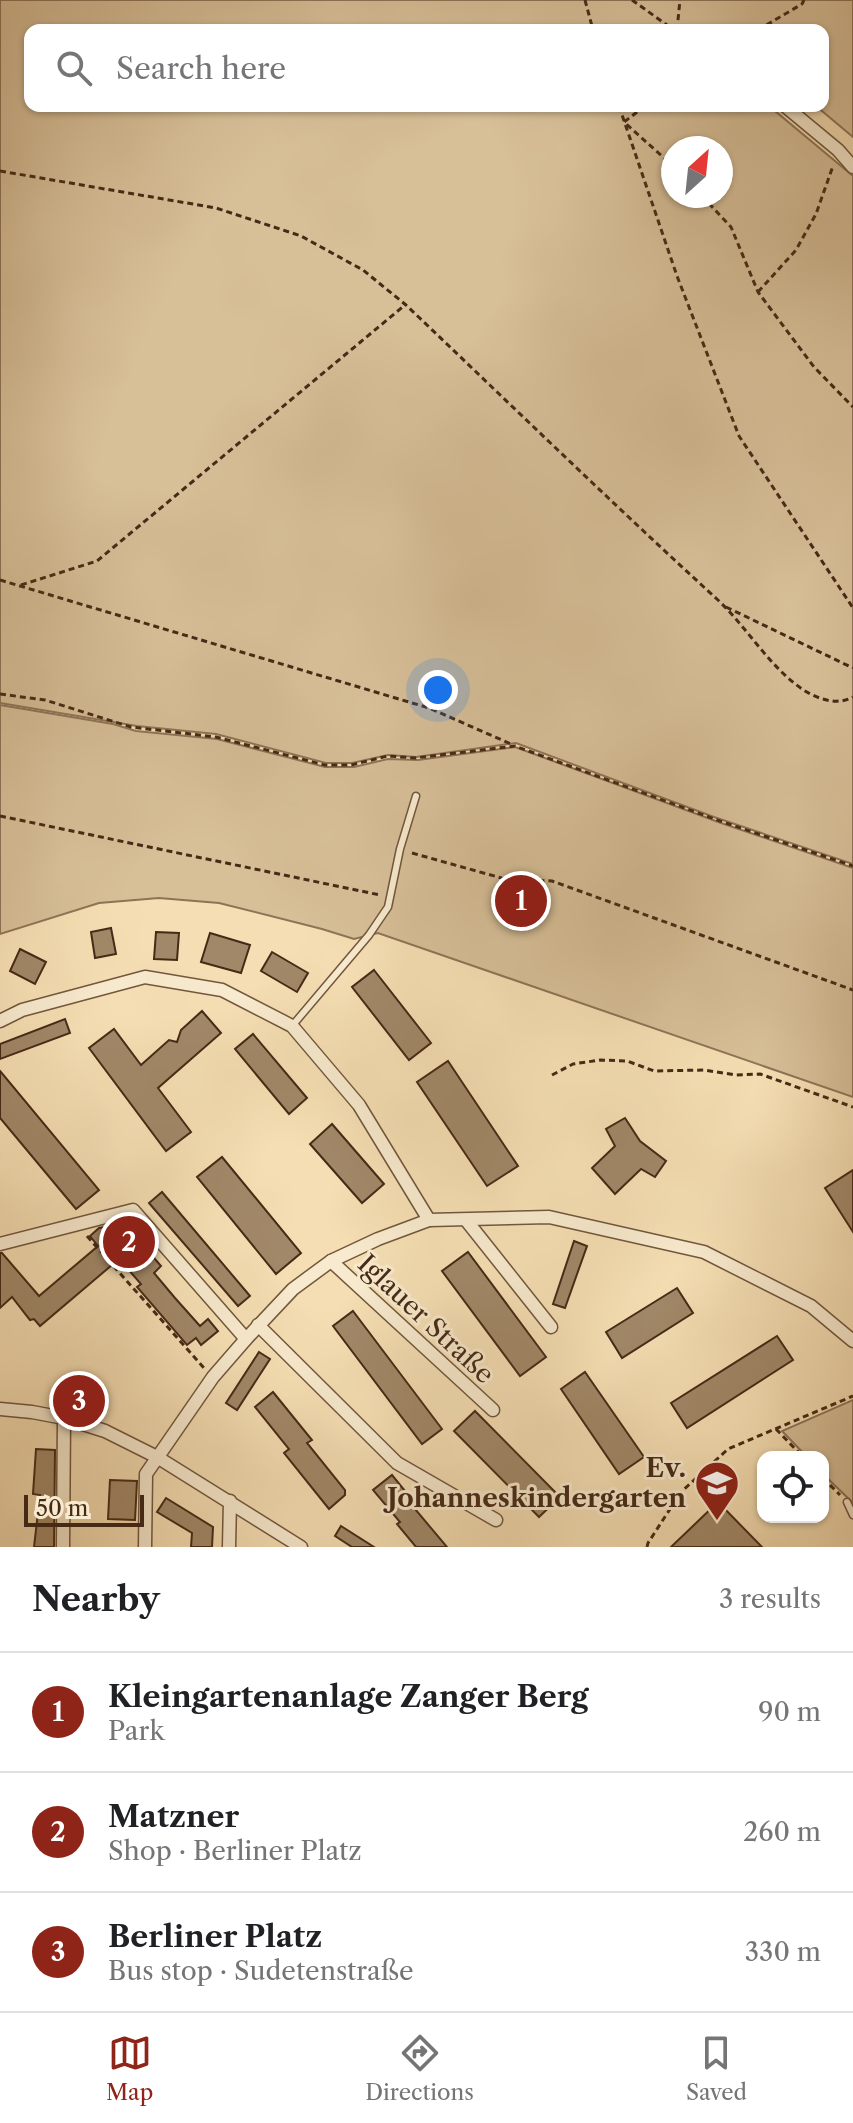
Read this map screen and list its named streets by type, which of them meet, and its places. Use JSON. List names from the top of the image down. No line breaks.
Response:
{"streets":{"street":["Iglauer Straße"]},"places":{"school or university":["Ev. Johanneskindergarten"]},"scale_bar":"50 m","north":"top right","page":{"search":"Search here","pins":["1","2","3"],"scale":"50 m","heading":["Nearby","3 results"],"list":[{"mark":"1","name":"Kleingartenanlage Zanger Berg","note":"Park","value":"90 m"},{"mark":"2","name":"Matzner","note":"Shop · Berliner Platz","value":"260 m"},{"mark":"3","name":"Berliner Platz","note":"Bus stop · Sudetenstraße","value":"330 m"}],"nav":["Map","Directions","Saved"]}}
